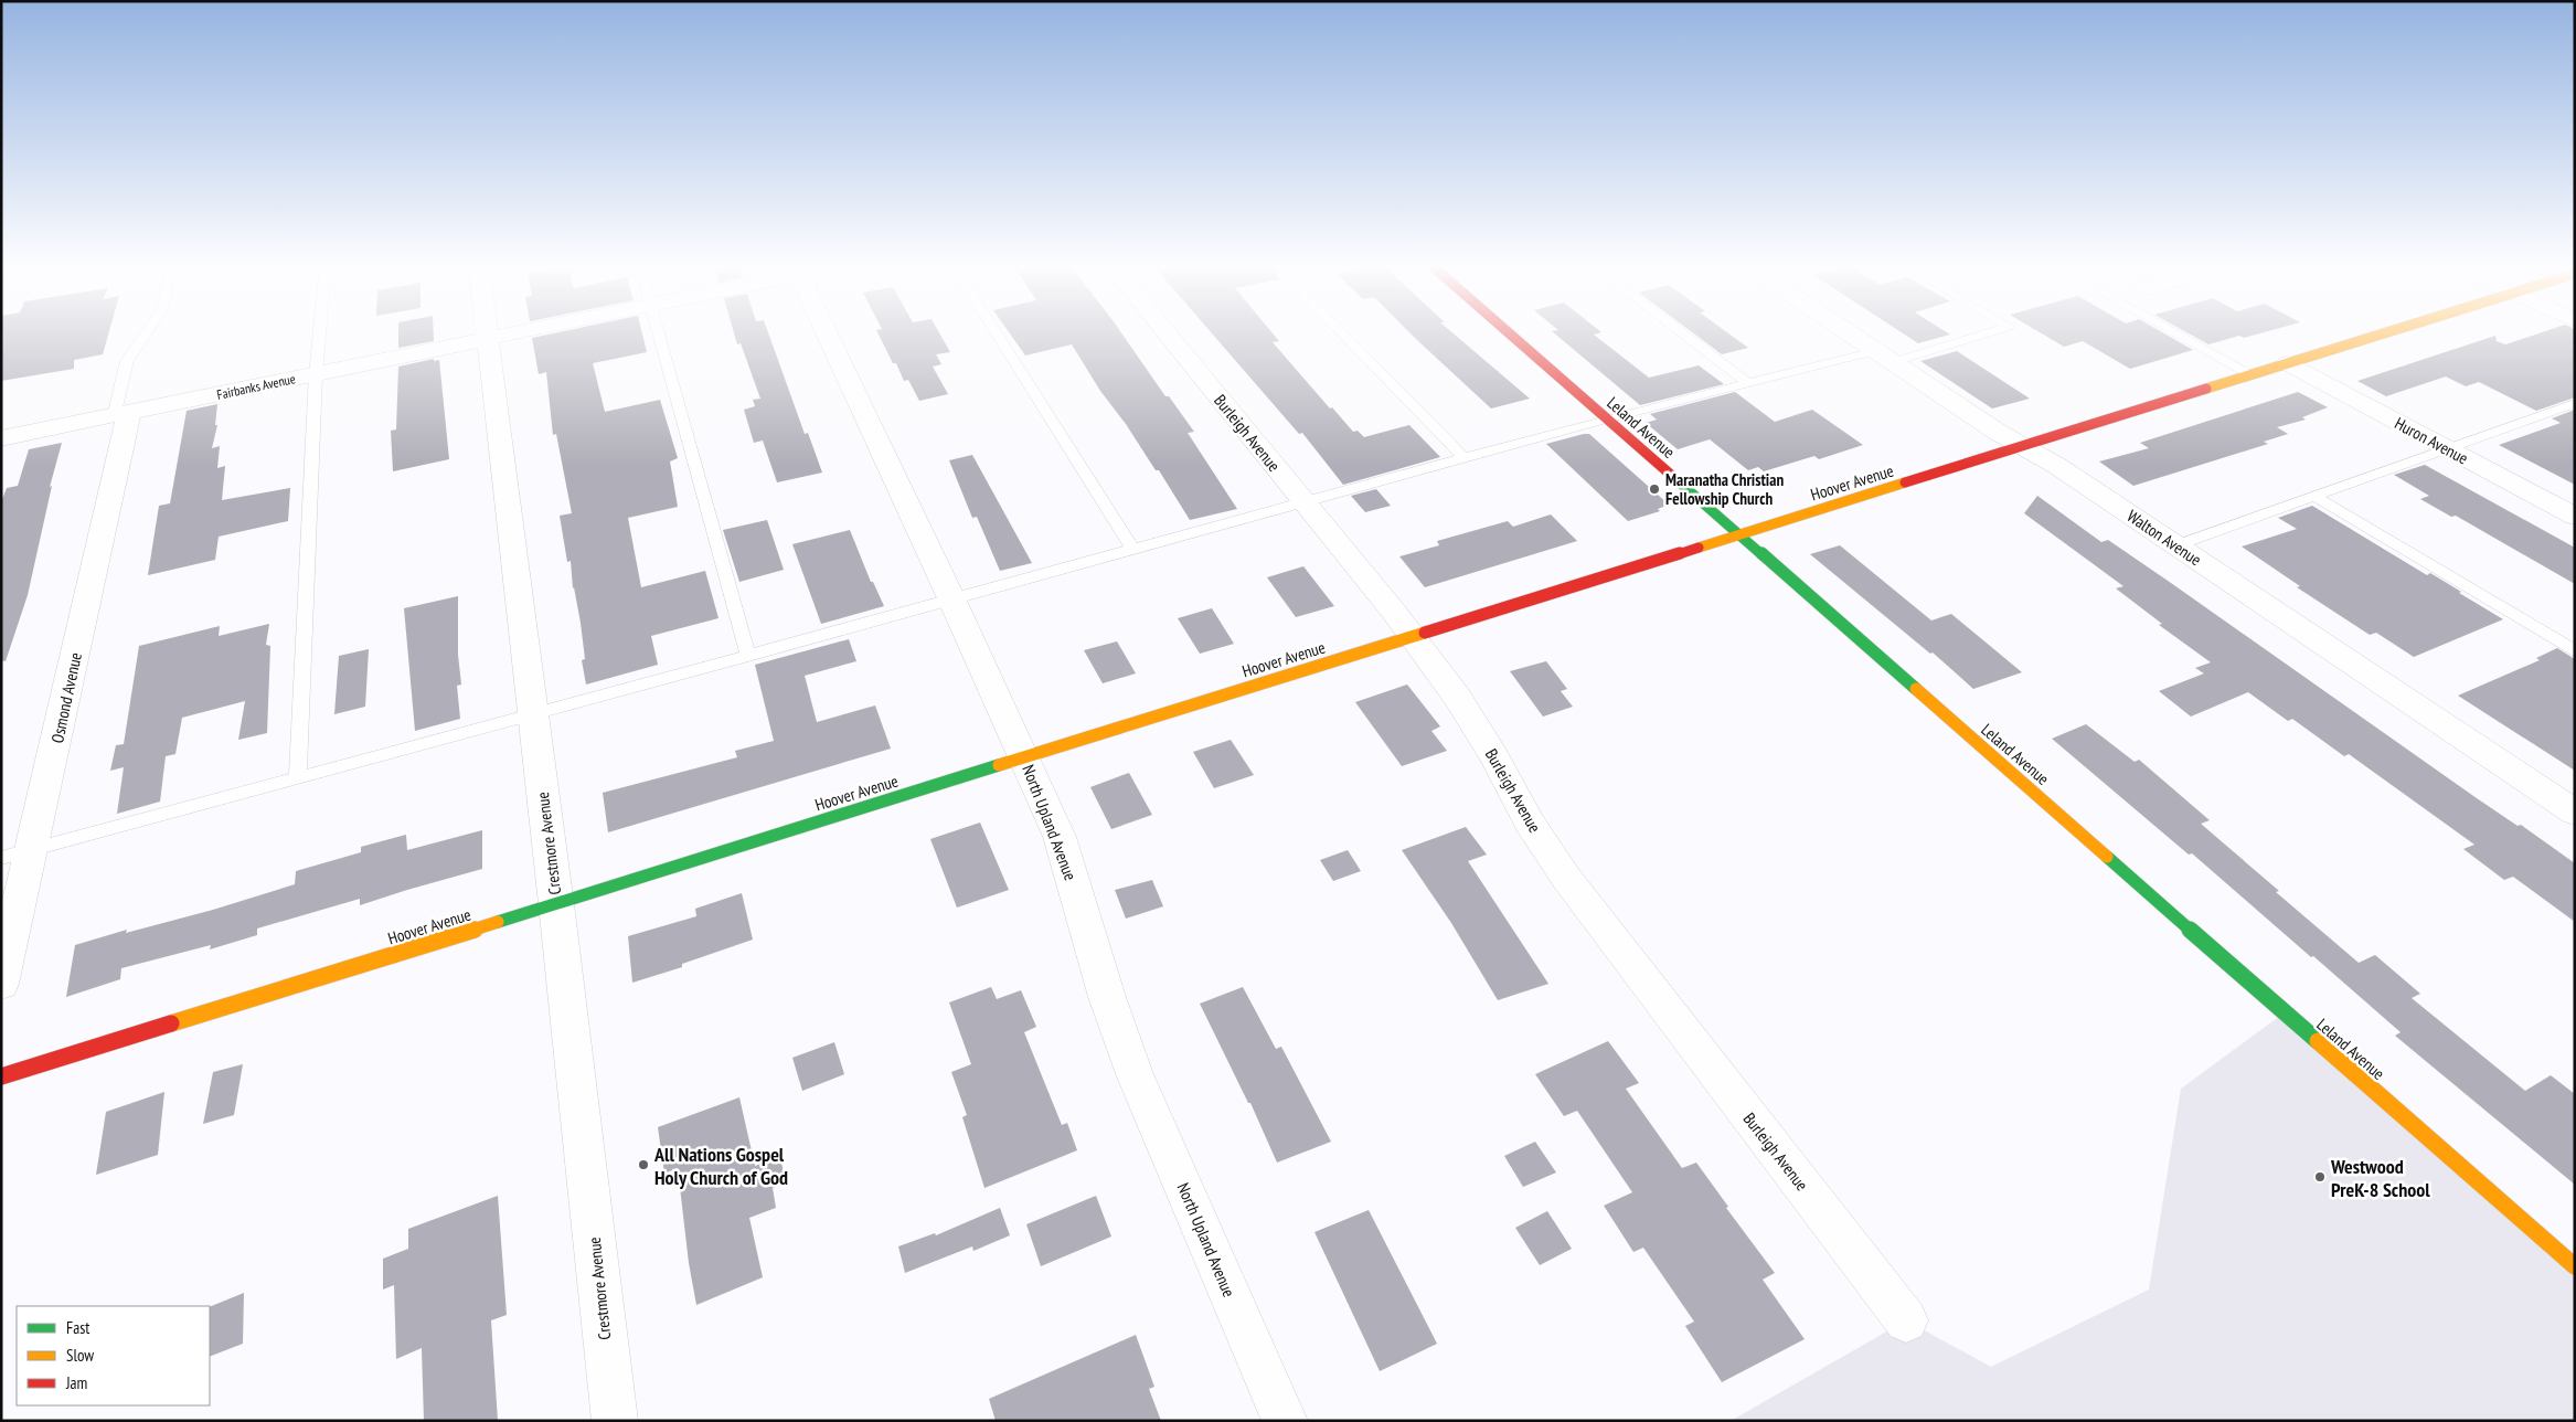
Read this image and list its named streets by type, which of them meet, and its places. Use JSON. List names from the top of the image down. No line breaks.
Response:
{"streets":{"street":["Fairbanks Avenue","Leland Avenue","Burleigh Avenue","Huron Avenue","Hoover Avenue","Walton Avenue","Osmond Avenue","North Upland Avenue","Crestmore Avenue"]},"crossings":[["Fairbanks Avenue","Osmond Avenue"],["Fairbanks Avenue","Crestmore Avenue"],["Leland Avenue","Hoover Avenue"],["Burleigh Avenue","Hoover Avenue"],["Huron Avenue","Hoover Avenue"],["Hoover Avenue","Walton Avenue"],["Hoover Avenue","North Upland Avenue"],["Hoover Avenue","Crestmore Avenue"]],"places":["Maranatha Christian Fellowship Church","All Nations Gospel Holy Church of God","Westwood PreK-8 School"],"legend":["Fast","Slow","Jam"]}
